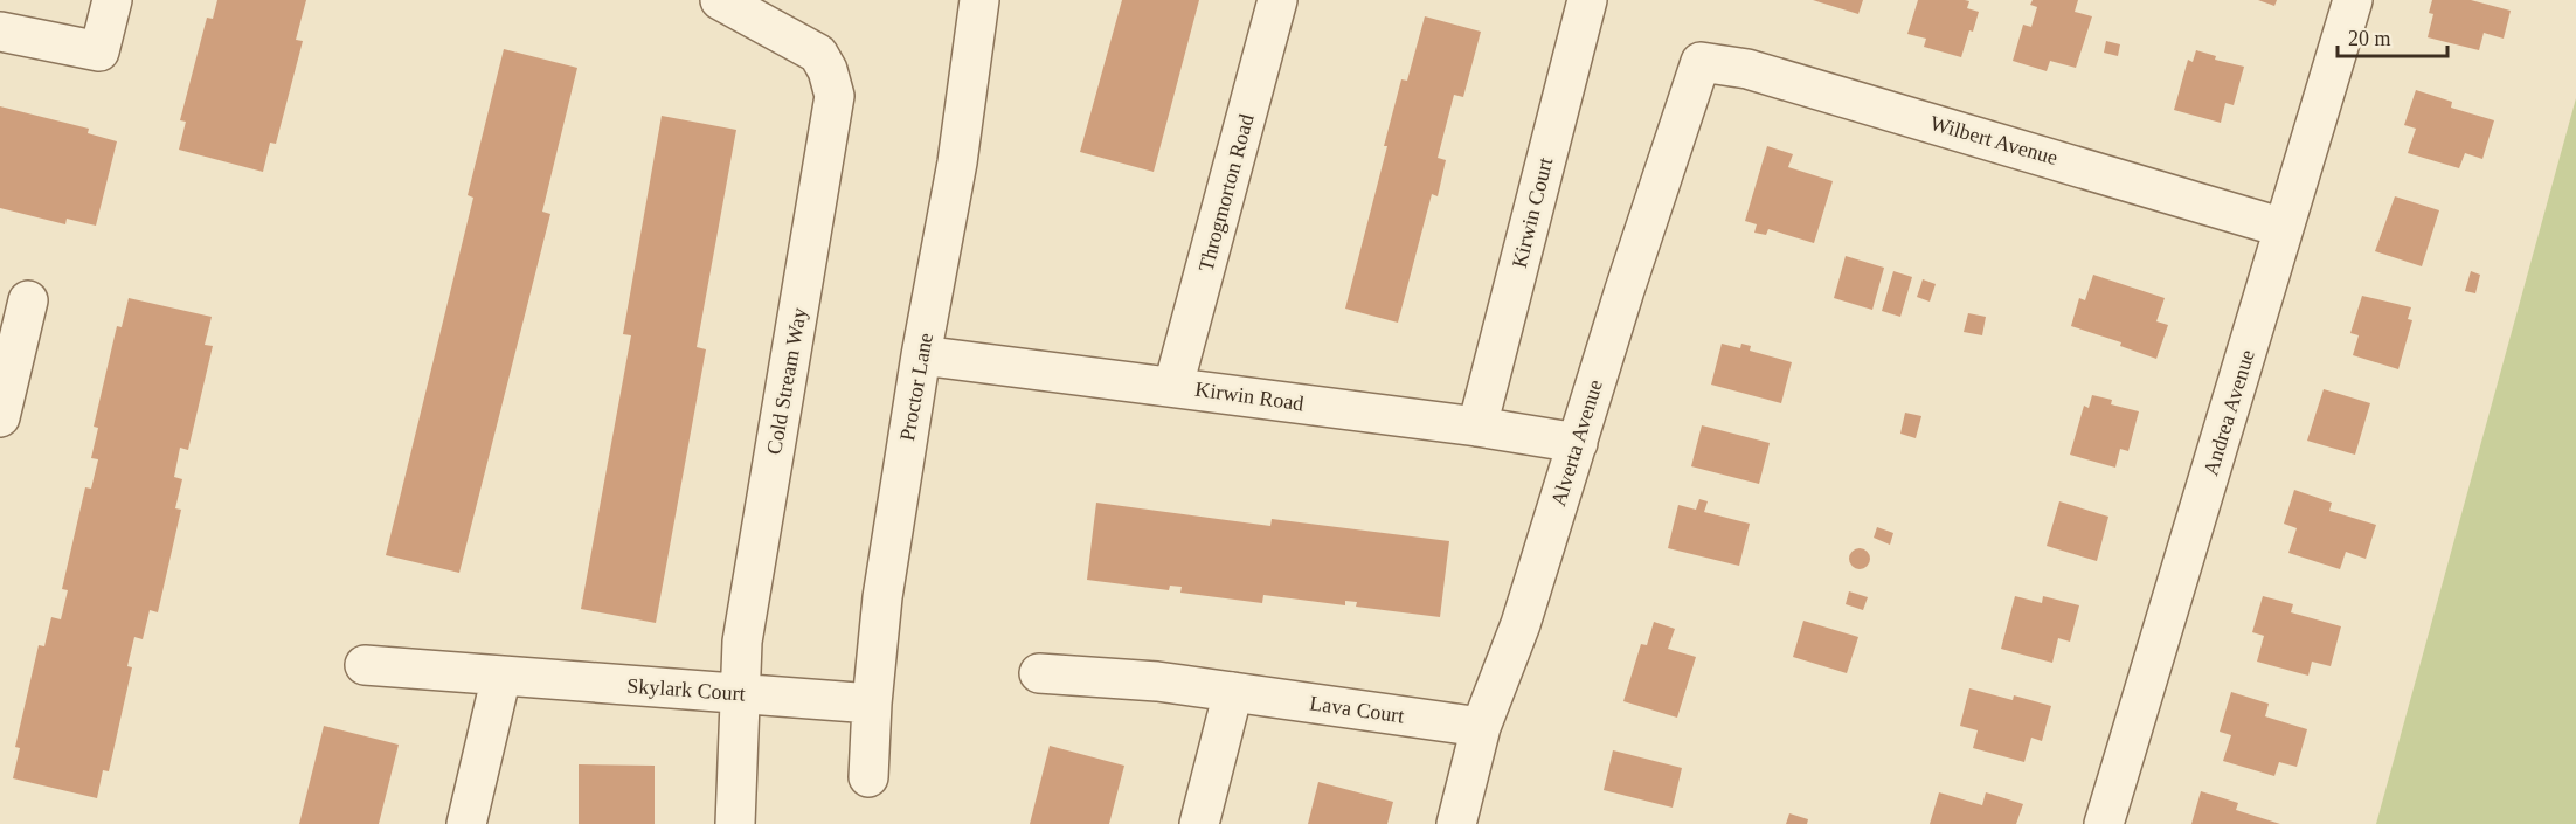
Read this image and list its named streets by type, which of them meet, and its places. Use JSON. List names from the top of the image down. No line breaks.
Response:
{"streets":{"street":["Wilbert Avenue","Throgmorton Road","Kirwin Court","Cold Stream Way","Proctor Lane","Kirwin Road","Andrea Avenue","Alverta Avenue","Skylark Court","Lava Court"]},"crossings":[["Wilbert Avenue","Andrea Avenue"],["Wilbert Avenue","Alverta Avenue"],["Throgmorton Road","Kirwin Road"],["Kirwin Court","Kirwin Road"],["Cold Stream Way","Skylark Court"],["Proctor Lane","Kirwin Road"],["Proctor Lane","Skylark Court"],["Kirwin Road","Alverta Avenue"],["Alverta Avenue","Lava Court"]],"scale_bar":"20 m"}
